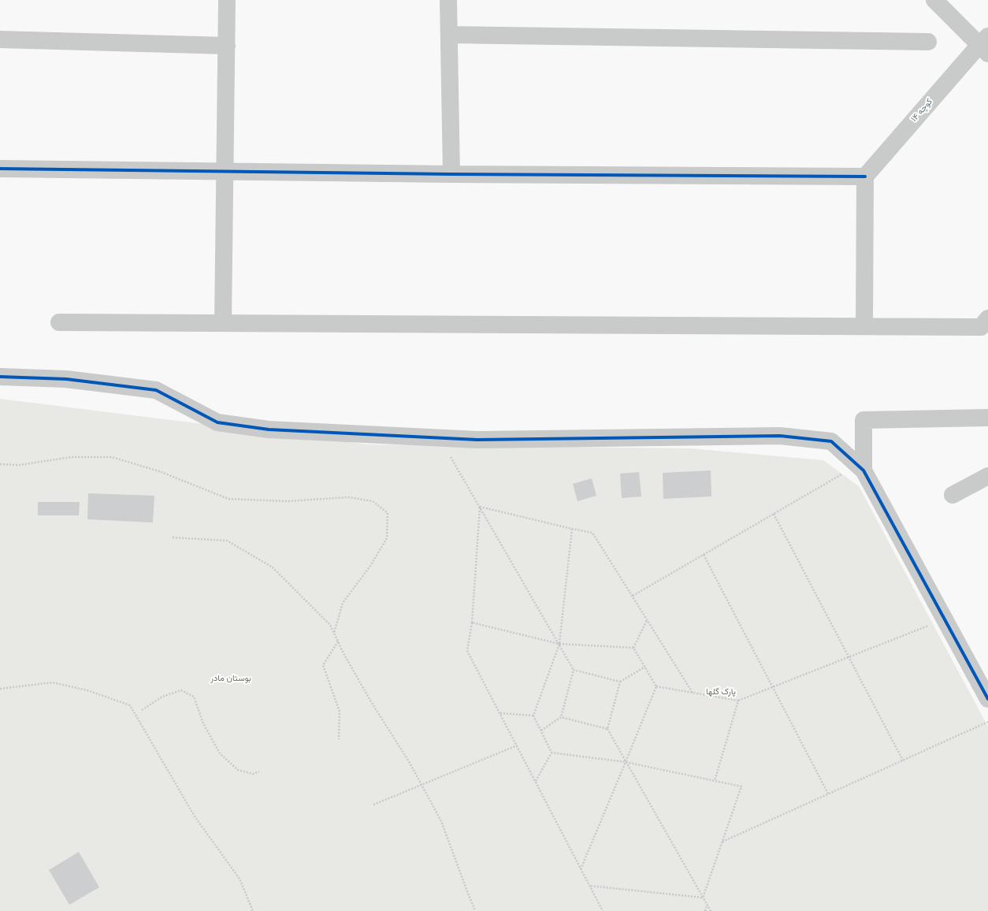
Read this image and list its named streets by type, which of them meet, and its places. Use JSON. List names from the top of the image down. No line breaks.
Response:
{"streets":{"street":["کوچه ۱۴"]},"parks":["بوستان مادر","پارک گلها"]}
